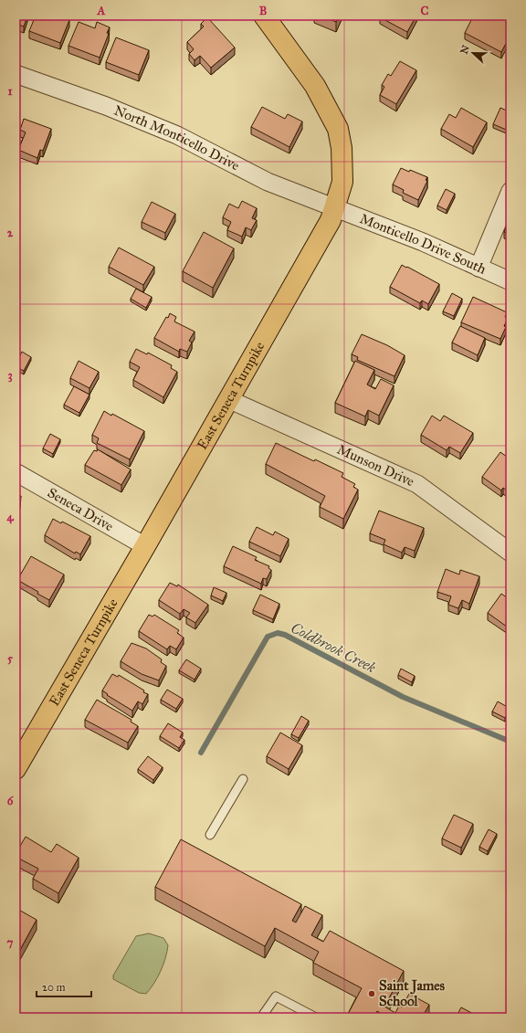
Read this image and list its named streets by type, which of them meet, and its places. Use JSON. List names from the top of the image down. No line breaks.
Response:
{"streets":{"main road":["East Seneca Turnpike"],"street":["North Monticello Drive","Monticello Drive South","Munson Drive","Seneca Drive"]},"crossings":[["North Monticello Drive","Monticello Drive South"],["North Monticello Drive","East Seneca Turnpike"],["Monticello Drive South","East Seneca Turnpike"],["East Seneca Turnpike","Munson Drive"],["East Seneca Turnpike","Seneca Drive"]],"water":["Coldbrook Creek"],"places":["Saint James School"],"scale_bar":"20 m","north":"left","grid":{"columns":["A","B","C"],"rows":["1","2","3","4","5","6","7"]}}
